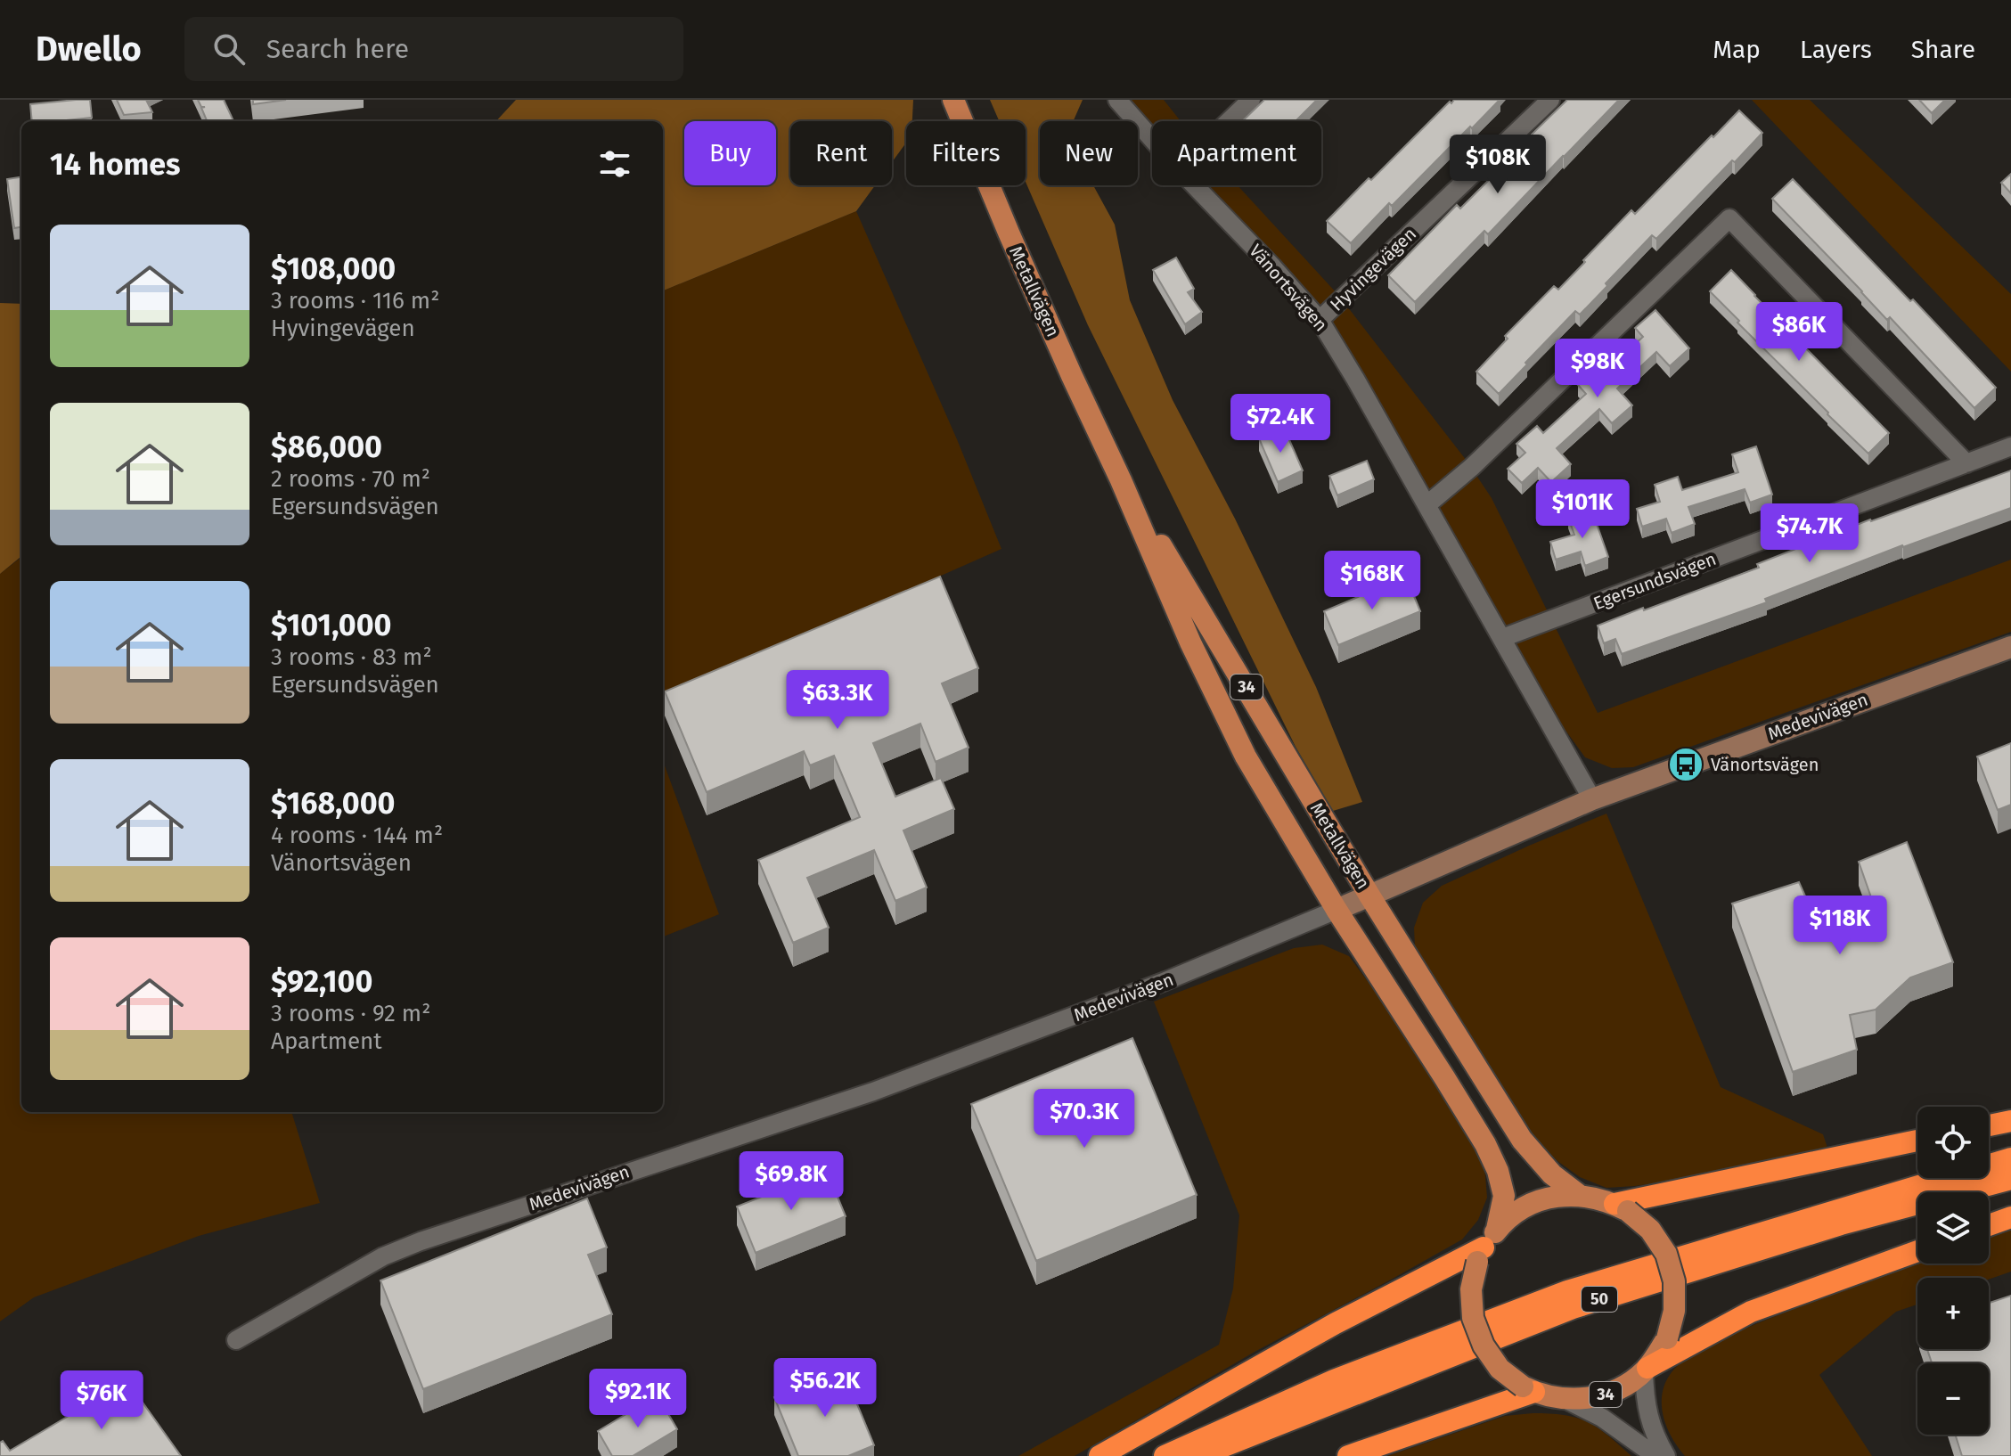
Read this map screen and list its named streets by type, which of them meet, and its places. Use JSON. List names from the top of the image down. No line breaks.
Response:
{"streets":{"highway":["50"],"main road":["Metallvägen","34"],"street":["Hyvingevägen","Vänortsvägen","Egersundsvägen","Medevivägen"]},"crossings":[["Hyvingevägen","Vänortsvägen"],["Vänortsvägen","Egersundsvägen"],["Vänortsvägen","Medevivägen"],["Metallvägen","34"],["Metallvägen","Medevivägen"]],"places":{"bus stop":["Vänortsvägen"]},"page":{"header":"Dwello","search":"Search here","nav":["Map","Layers","Share"],"chip":["Buy","Rent","Filters","New","Apartment"],"heading":"14 homes","price":["$108K","$86K","$98K","$72.4K","$101K","$74.7K","$168K","$63.3K","$118K","$70.3K","$69.8K","$56.2K","$92.1K","$76K"],"list":[{"name":"$108,000","note":"3 rooms · 116 m² · Hyvingevägen"},{"name":"$86,000","note":"2 rooms · 70 m² · Egersundsvägen"},{"name":"$101,000","note":"3 rooms · 83 m² · Egersundsvägen"},{"name":"$168,000","note":"4 rooms · 144 m² · Vänortsvägen"},{"name":"$92,100","note":"3 rooms · 92 m² · Apartment"}],"map_buttons":["+","−"]}}
